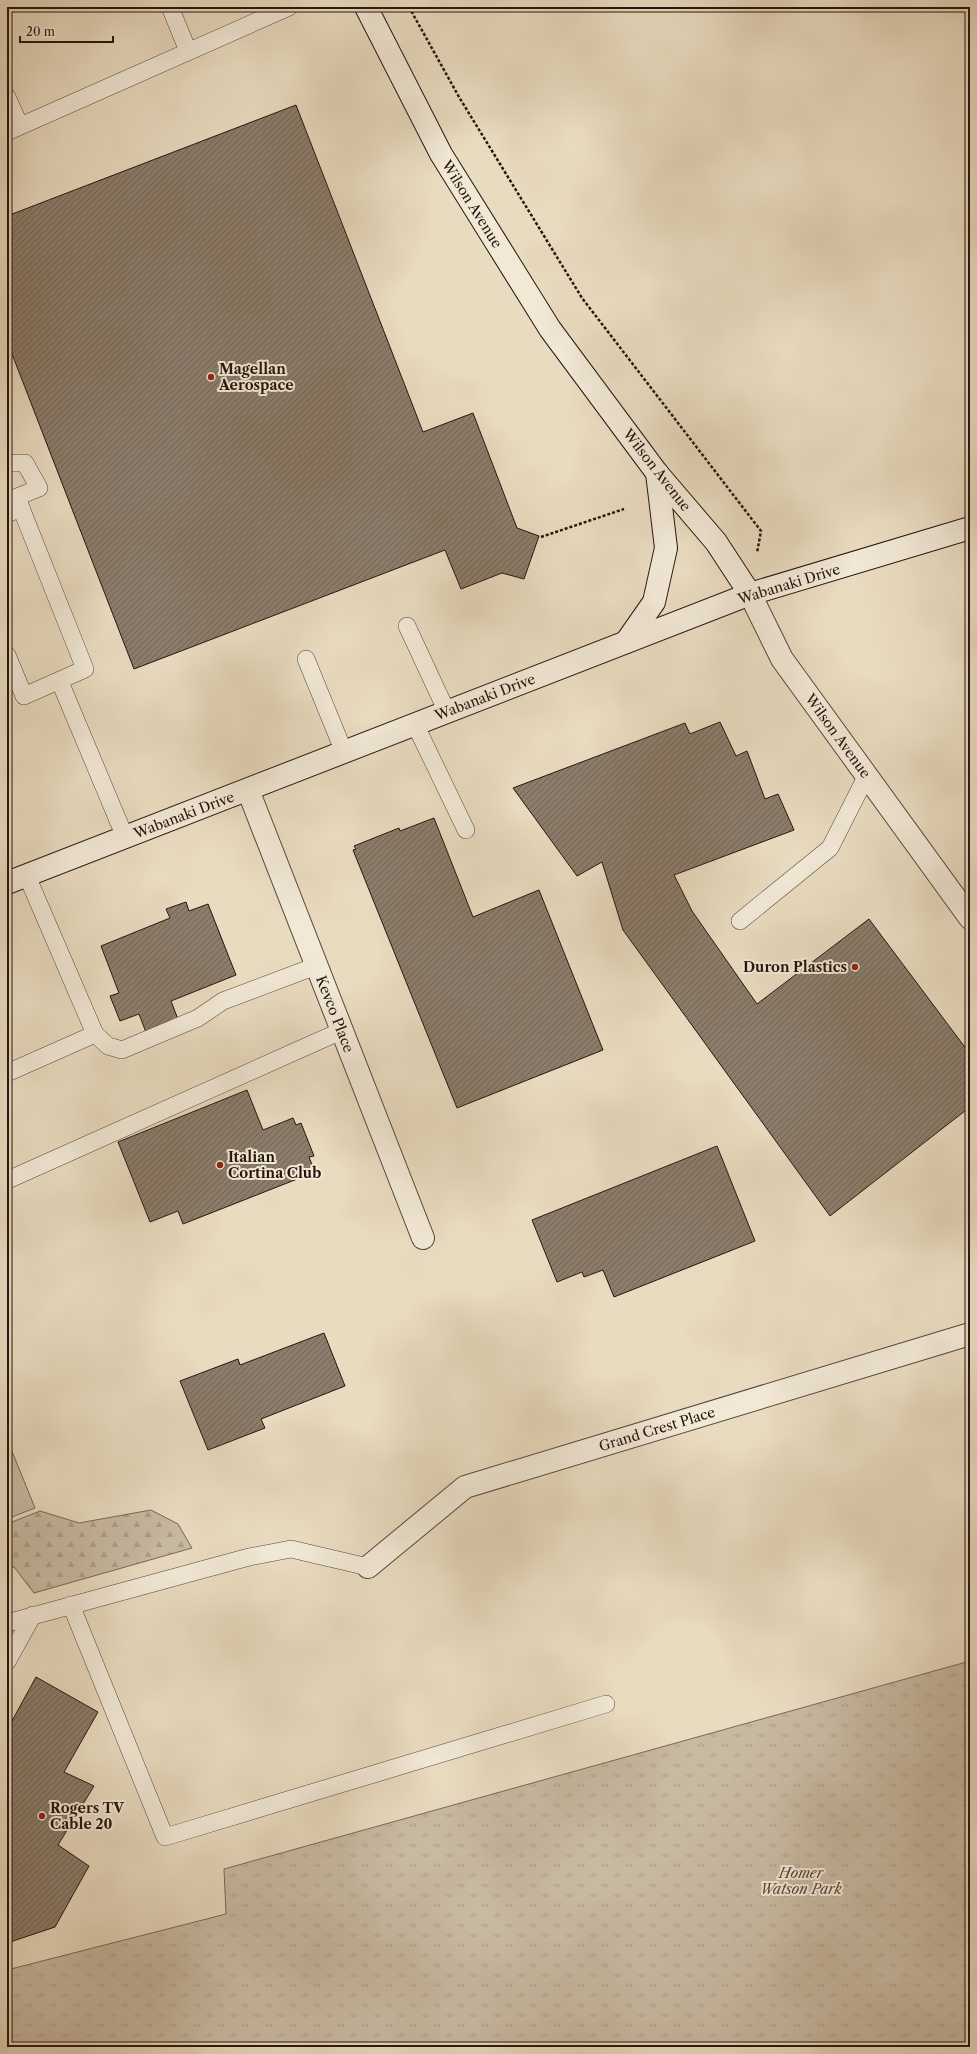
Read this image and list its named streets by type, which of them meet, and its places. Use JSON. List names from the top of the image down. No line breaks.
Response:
{"streets":{"street":["Wilson Avenue","Wabanaki Drive","Kevco Place","Grand Crest Place"]},"crossings":[["Wilson Avenue","Wabanaki Drive"],["Wabanaki Drive","Kevco Place"]],"parks":["Homer Watson Park"],"places":["Magellan Aerospace","Duron Plastics","Italian Cortina Club","Rogers TV Cable 20"],"scale_bar":"20 m"}
